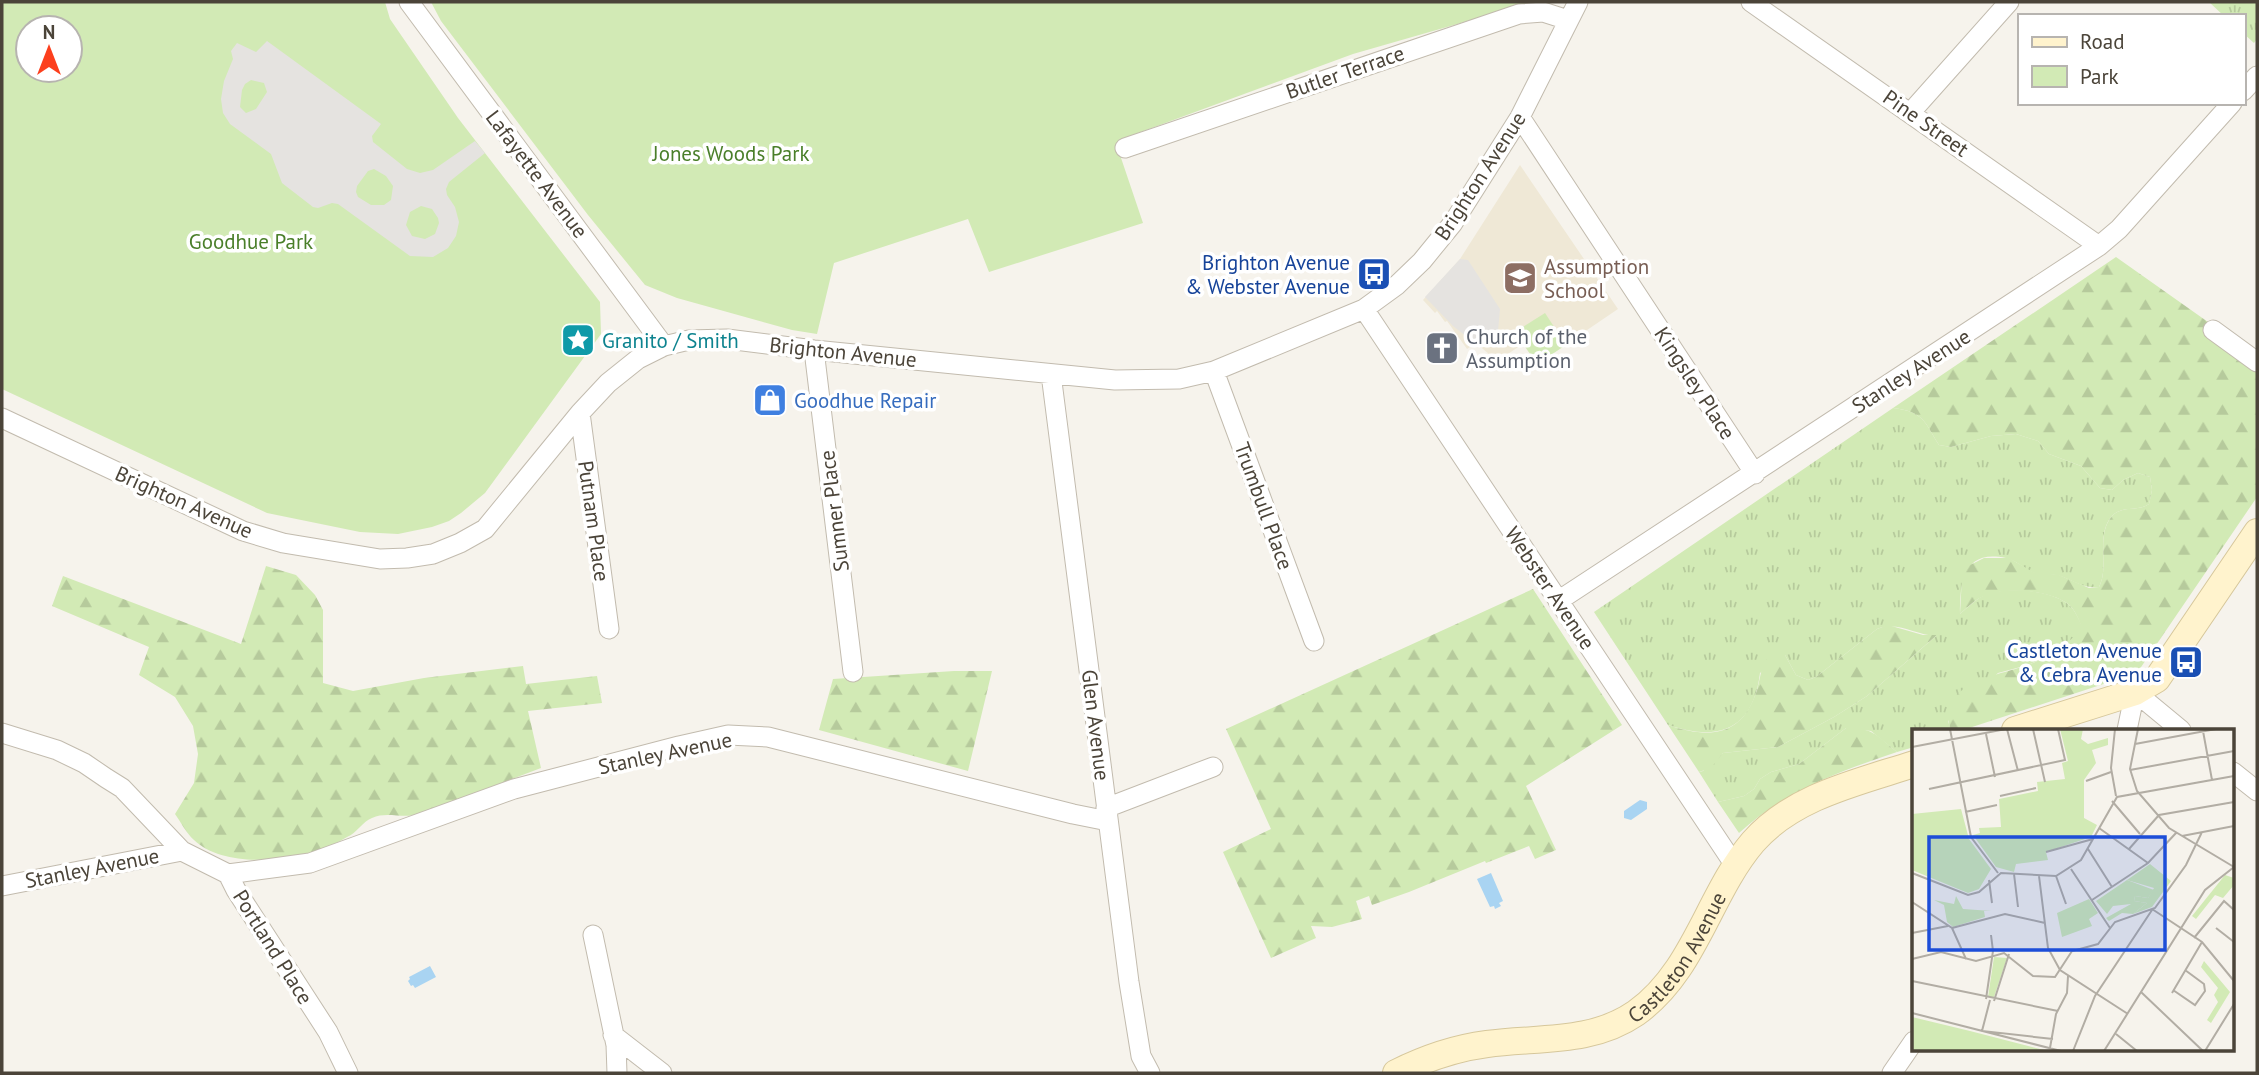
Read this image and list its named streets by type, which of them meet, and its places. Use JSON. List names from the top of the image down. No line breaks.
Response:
{"streets":{"street":["Butler Terrace","Pine Street","Lafayette Avenue","Brighton Avenue","Stanley Avenue","Kingsley Place","Trumbull Place","Sumner Place","Putnam Place","Webster Avenue","Glen Avenue","Portland Place","Castleton Avenue"]},"crossings":[["Butler Terrace","Brighton Avenue"],["Pine Street","Stanley Avenue"],["Lafayette Avenue","Brighton Avenue"],["Brighton Avenue","Kingsley Place"],["Brighton Avenue","Trumbull Place"],["Brighton Avenue","Sumner Place"],["Brighton Avenue","Putnam Place"],["Brighton Avenue","Webster Avenue"],["Brighton Avenue","Glen Avenue"],["Stanley Avenue","Kingsley Place"],["Stanley Avenue","Webster Avenue"],["Stanley Avenue","Glen Avenue"],["Stanley Avenue","Portland Place"],["Webster Avenue","Castleton Avenue"]],"parks":["Jones Woods Park","Goodhue Park"],"places":{"bus stop":["Brighton Avenue & Webster Avenue","Castleton Avenue & Cebra Avenue"],"school or university":["Assumption School"],"place":["Granito / Smith"],"church":["Church of the Assumption"],"shop":["Goodhue Repair"]},"legend":["Road","Park"],"north":"top"}
